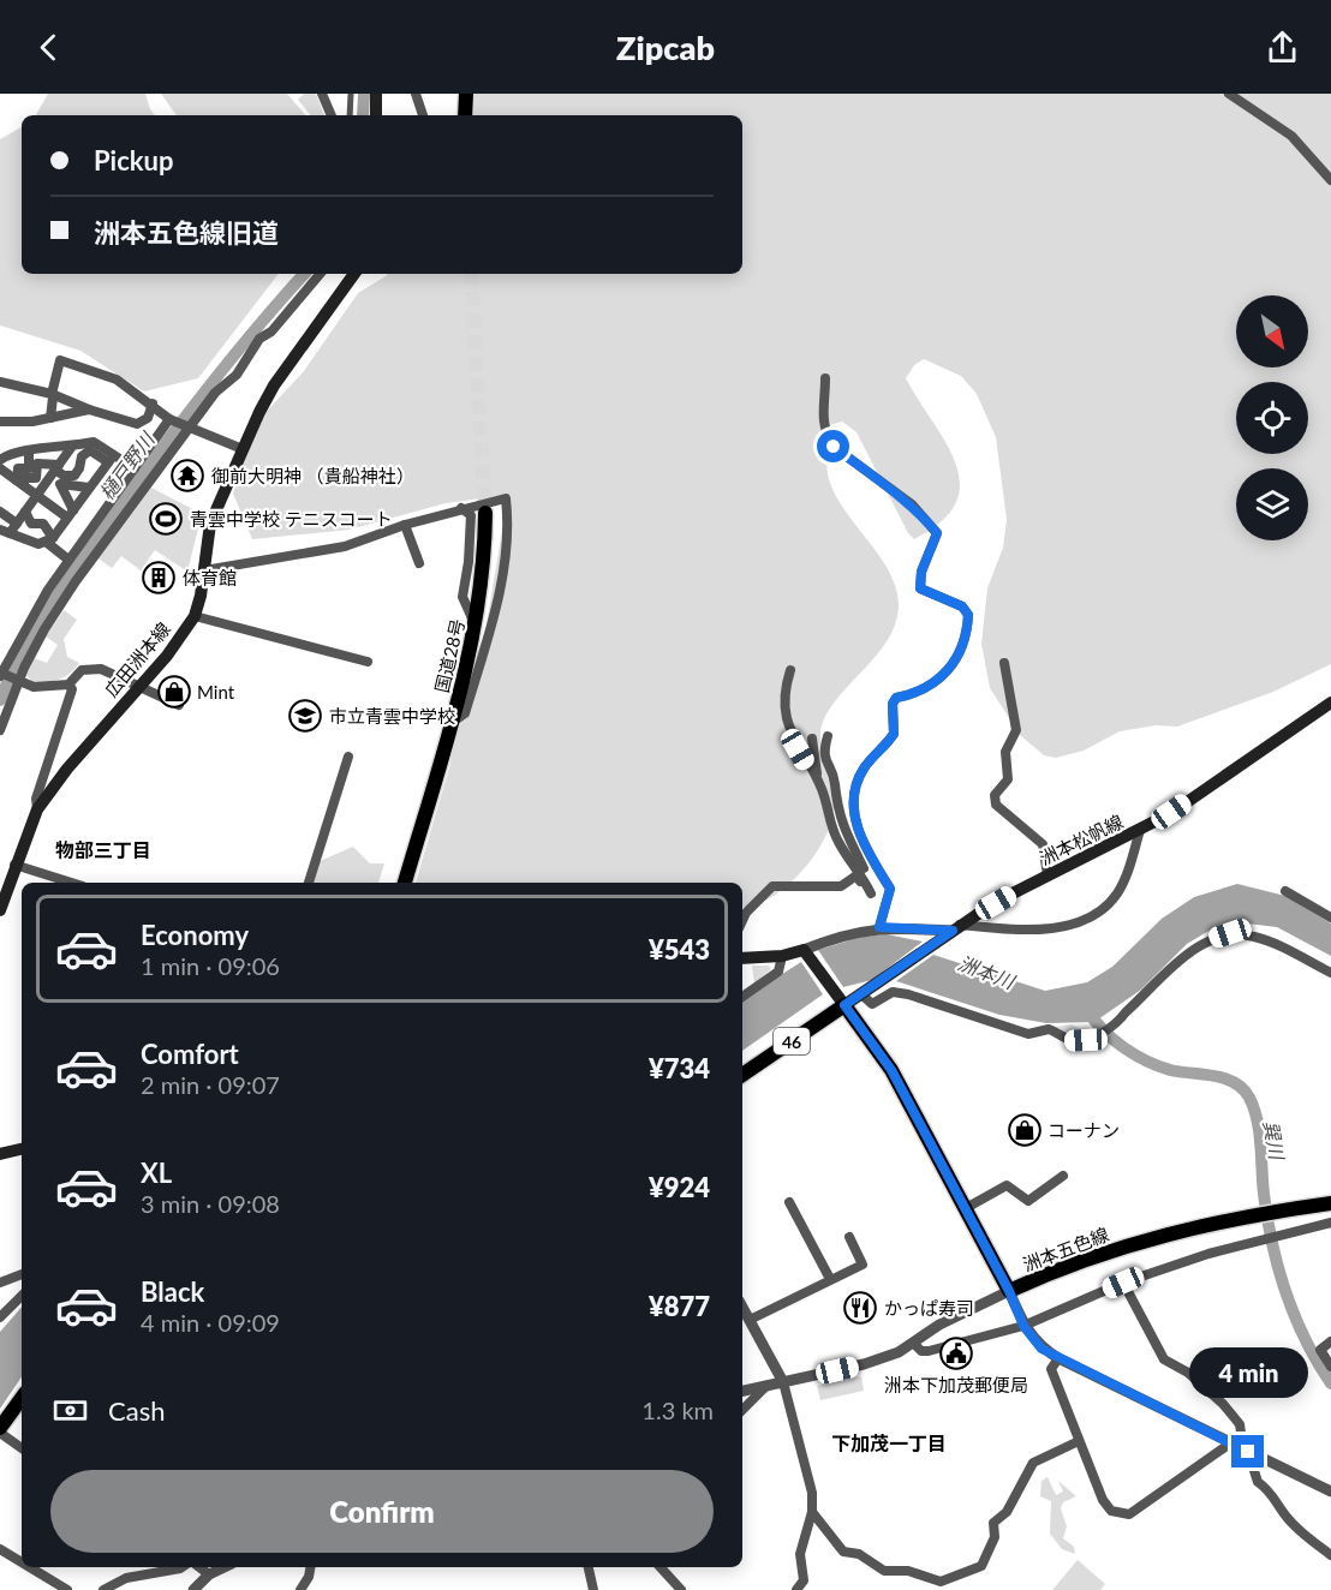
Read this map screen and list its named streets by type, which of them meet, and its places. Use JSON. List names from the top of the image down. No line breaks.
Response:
{"streets":{"main road":["国道28号","広田洲本線","洲本松帆線","46","洲本五色線"]},"crossings":[["洲本松帆線","46"],["洲本松帆線","洲本五色線"],["46","洲本五色線"]],"districts":["物部三丁目","下加茂一丁目"],"water":["樋戸野川","洲本川","巽川"],"places":{"temple":["御前大明神 （貴船神社）"],"sports":["青雲中学校 テニスコート"],"building":["体育館"],"shop":["Mint","コーナン"],"school or university":["市立青雲中学校"],"restaurant":["かっぱ寿司"],"public building":["洲本下加茂郵便局"]},"north":"bottom right","page":{"header":"Zipcab","banner":["Pickup","洲本五色線旧道"],"list":[{"name":"Economy","note":"1 min · 09:06","value":"¥543"},{"name":"Comfort","note":"2 min · 09:07","value":"¥734"},{"name":"XL","note":"3 min · 09:08","value":"¥924"},{"name":"Black","note":"4 min · 09:09","value":"¥877"}],"bubble":"4 min","pay":["Cash","1.3 km"],"buttons":"Confirm"}}
